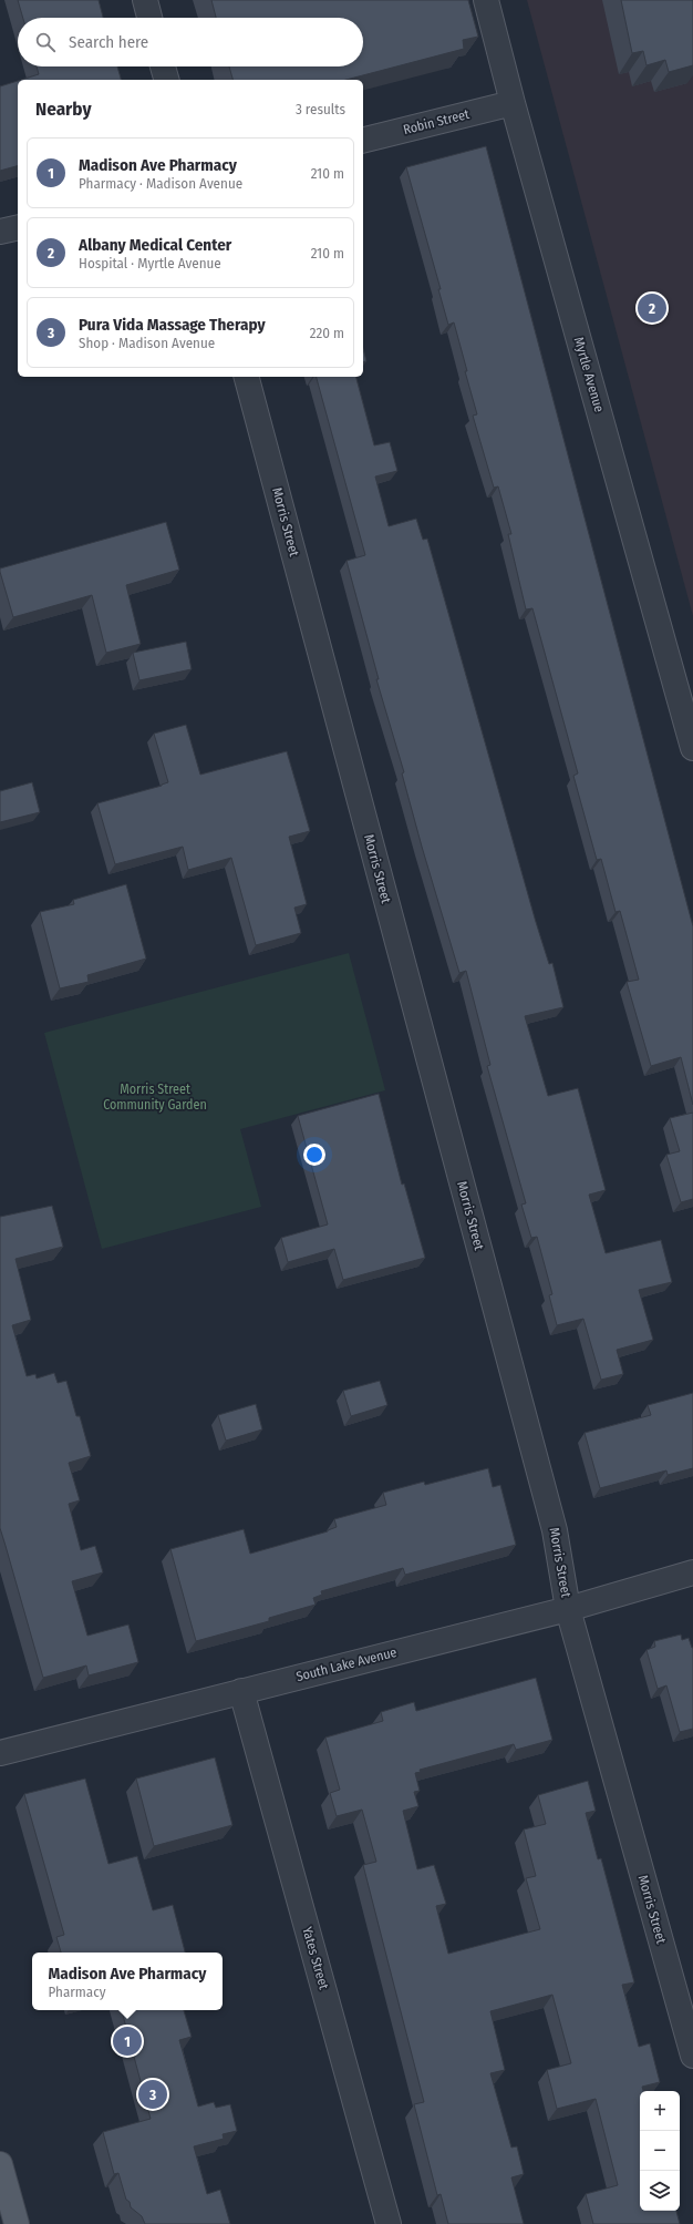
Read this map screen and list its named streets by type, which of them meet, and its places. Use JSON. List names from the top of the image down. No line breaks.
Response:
{"streets":{"street":["Robin Street","Myrtle Avenue","Morris Street","South Lake Avenue","Yates Street"]},"crossings":[["Robin Street","Myrtle Avenue"],["Morris Street","South Lake Avenue"],["South Lake Avenue","Yates Street"]],"parks":["Morris Street Community Garden"],"page":{"search":"Search here","heading":["Nearby","3 results"],"list":[{"mark":"1","name":"Madison Ave Pharmacy","note":"Pharmacy · Madison Avenue","value":"210 m"},{"mark":"2","name":"Albany Medical Center","note":"Hospital · Myrtle Avenue","value":"210 m"},{"mark":"3","name":"Pura Vida Massage Therapy","note":"Shop · Madison Avenue","value":"220 m"}],"pins":["2","1","3"],"popup":["Madison Ave Pharmacy","Pharmacy"],"map_buttons":["+","−"]}}
